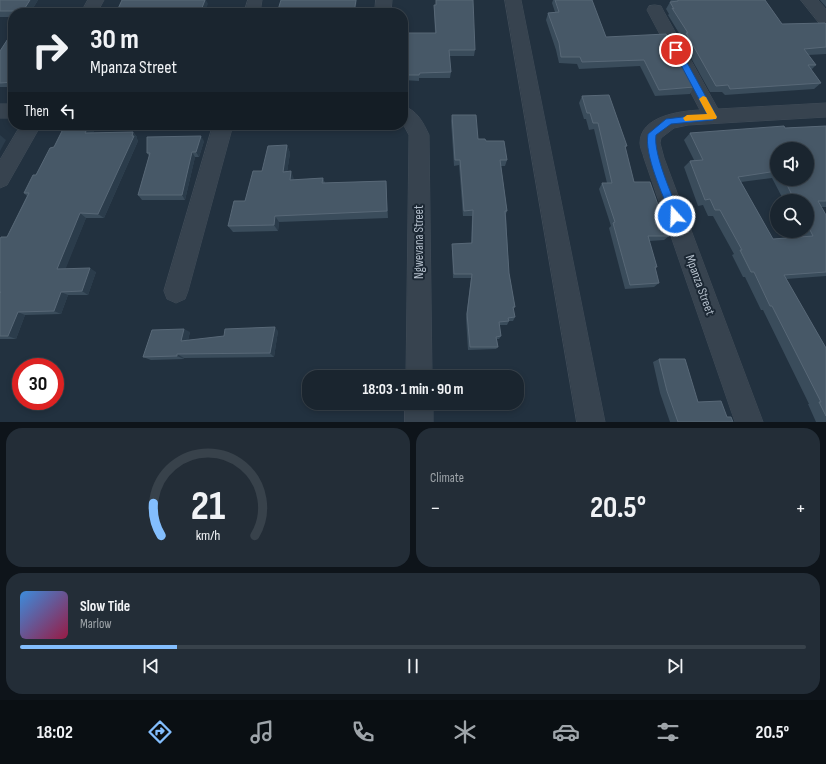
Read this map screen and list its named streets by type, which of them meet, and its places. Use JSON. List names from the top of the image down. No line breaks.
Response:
{"streets":{"street":["Ngwevana Street","Mpanza Street"]},"page":{"turn":["30 m","Mpanza Street"],"then":"Then","limit":"30","trip":"18:03 · 1 min · 90 m","tile":"Climate","heat":["−","20.5°","+"],"song":["Slow Tide","Marlow"],"tabs":["18:02","20.5°"],"gauge":["21","km/h"]}}
